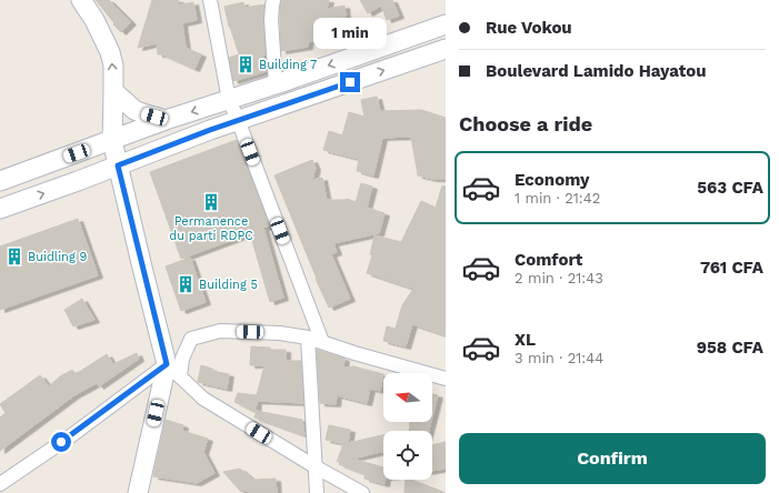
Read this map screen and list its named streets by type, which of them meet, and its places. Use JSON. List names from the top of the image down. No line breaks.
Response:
{"places":{"building":["Building 7","Permanence du parti RDPC","Buidling 9","Building 5"]},"north":"left","page":{"banner":["Rue Vokou","Boulevard Lamido Hayatou"],"bubble":"1 min","heading":"Choose a ride","list":[{"name":"Economy","note":"1 min · 21:42","value":"563 CFA"},{"name":"Comfort","note":"2 min · 21:43","value":"761 CFA"},{"name":"XL","note":"3 min · 21:44","value":"958 CFA"}],"buttons":"Confirm"}}
